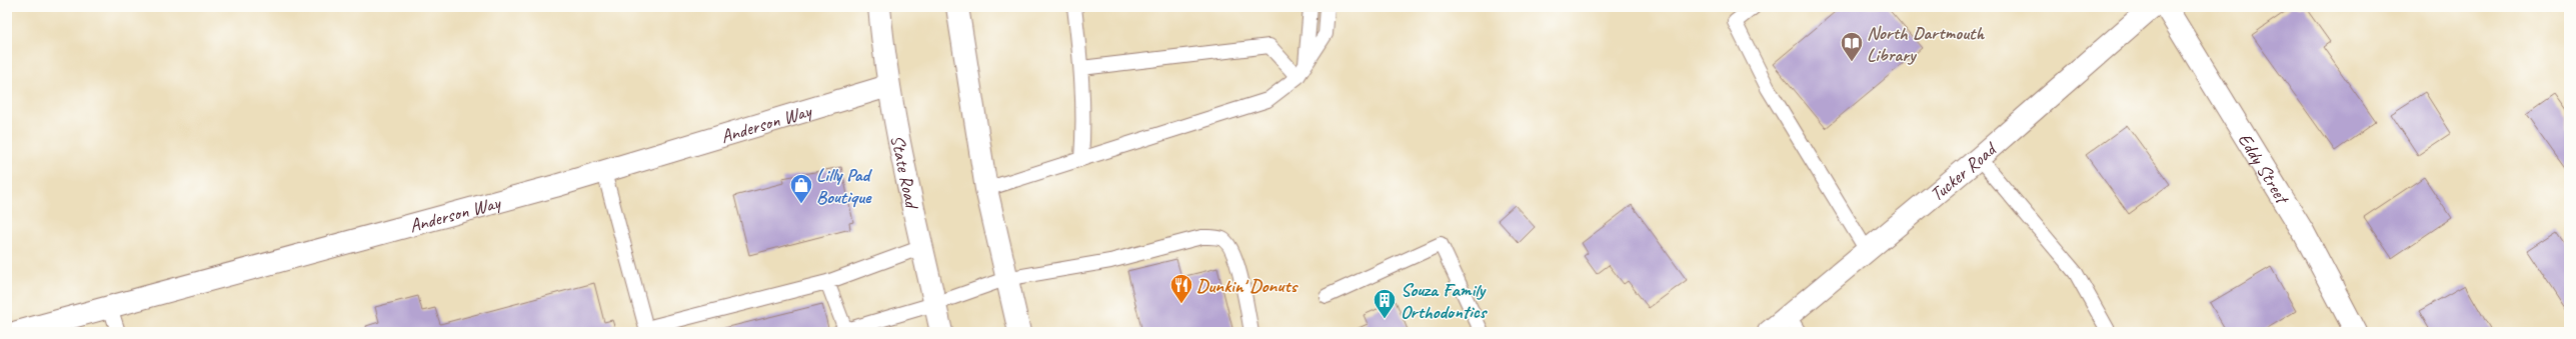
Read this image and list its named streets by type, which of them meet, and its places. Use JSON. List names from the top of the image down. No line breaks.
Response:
{"streets":{"street":["Anderson Way","Eddy Street","State Road","Tucker Road"]},"crossings":[["Anderson Way","State Road"]],"places":{"library":["North Dartmouth Library"],"shop":["Lilly Pad Boutique"],"restaurant":["Dunkin' Donuts"],"building":["Souza Family Orthodontics"]}}
